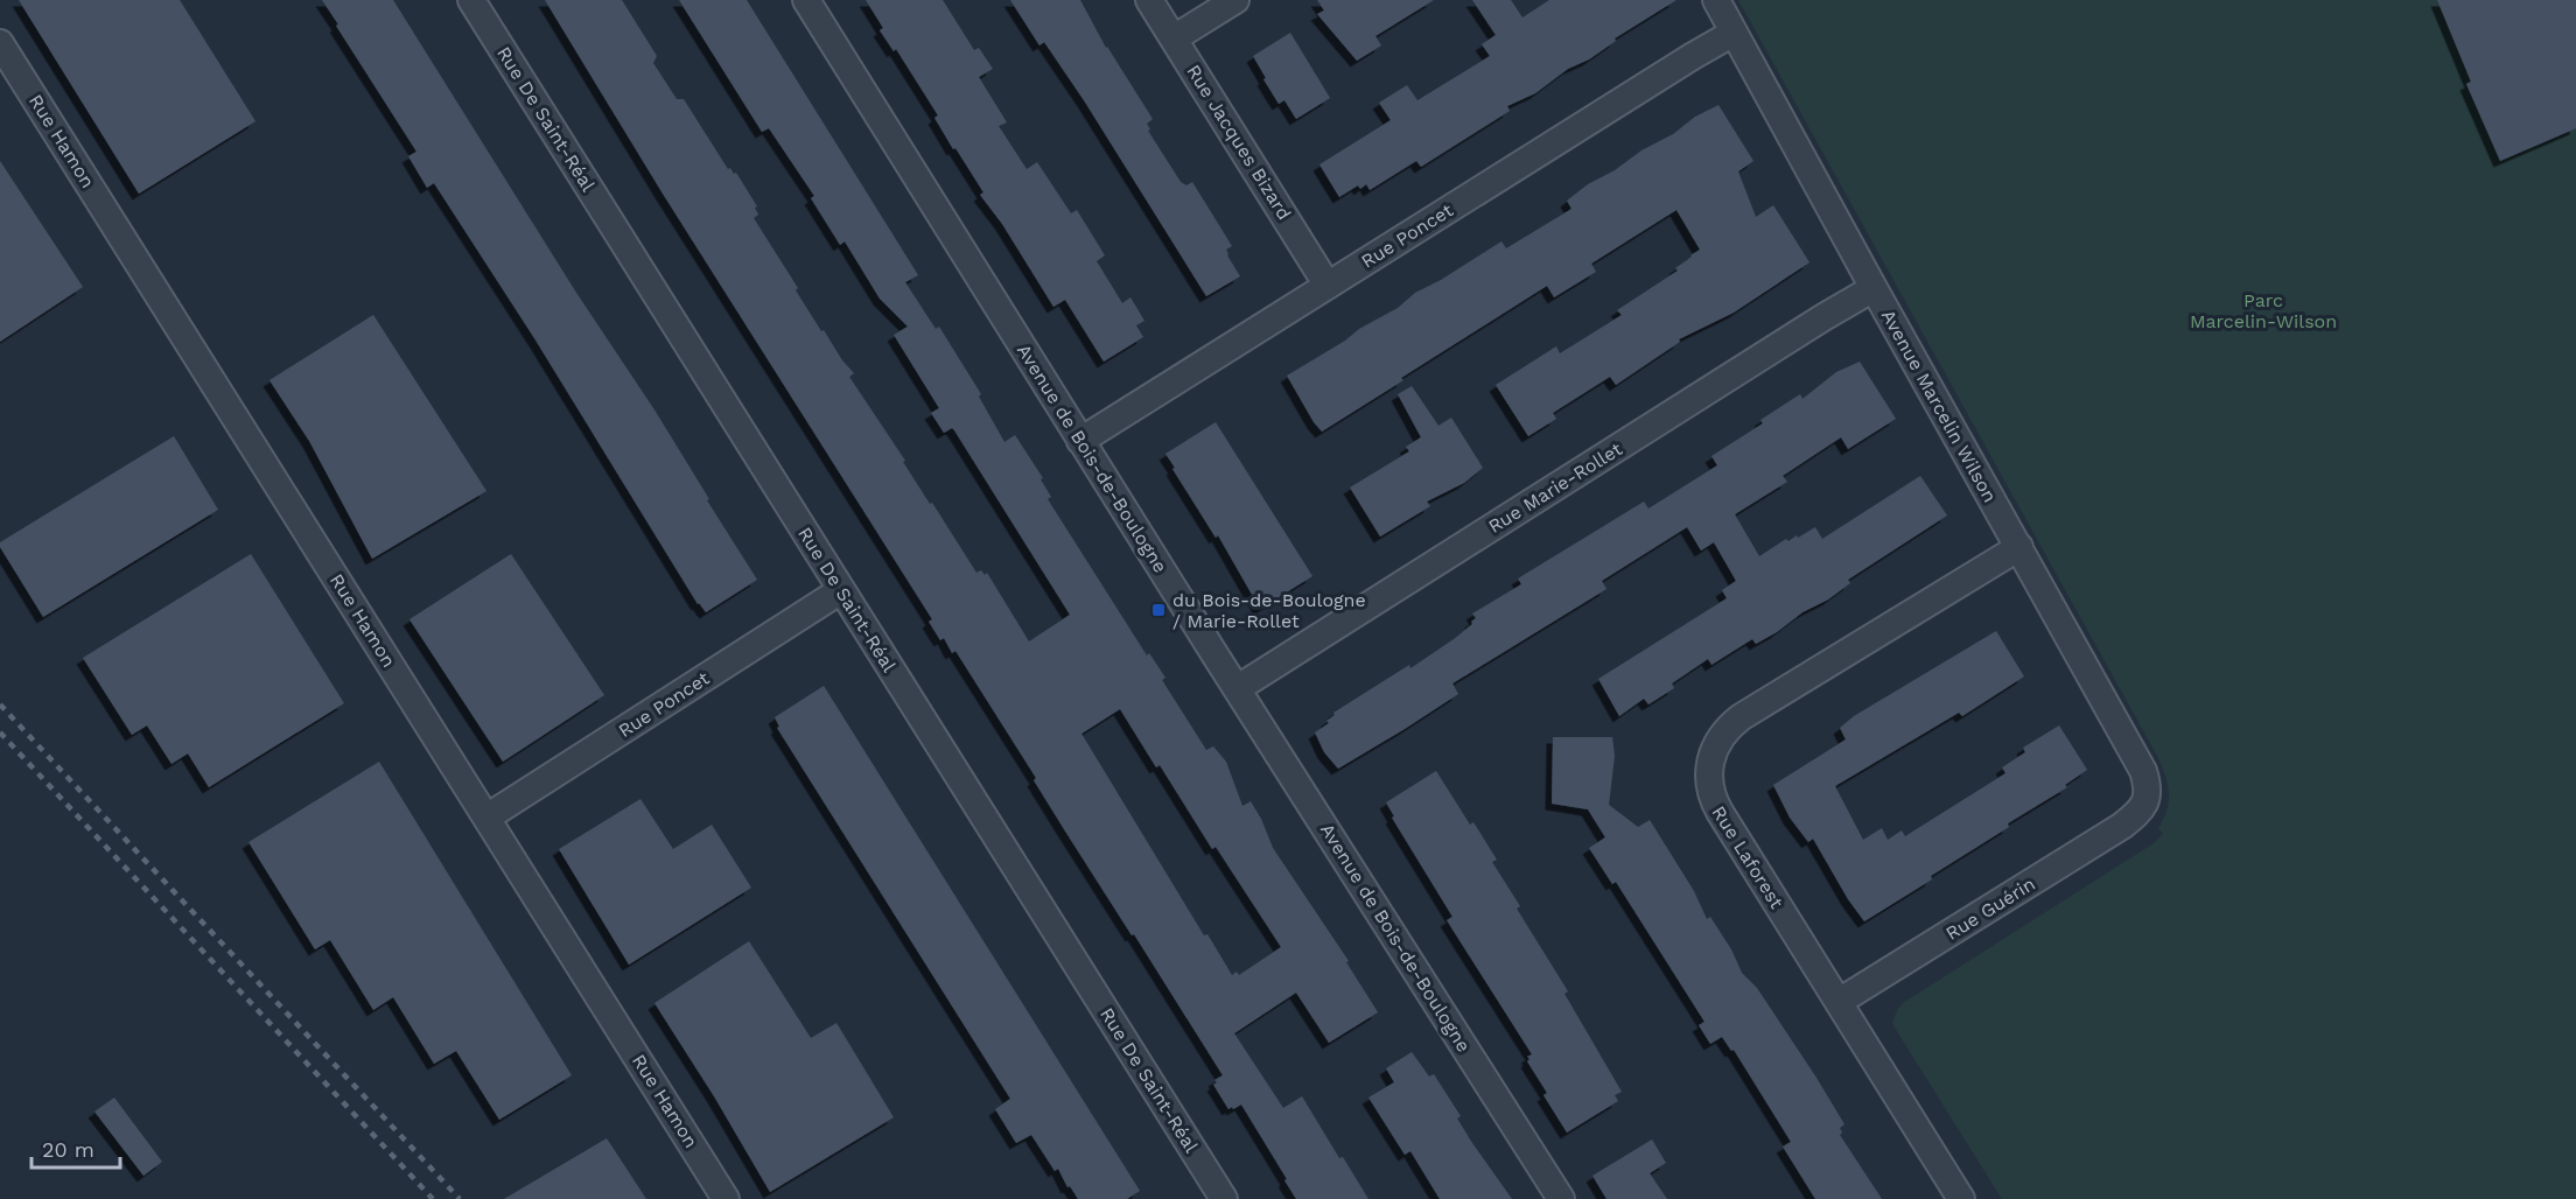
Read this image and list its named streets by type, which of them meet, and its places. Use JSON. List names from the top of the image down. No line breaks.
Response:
{"streets":{"street":["Rue De Saint-Réal","Rue Hamon","Rue Jacques Bizard","Rue Poncet","Avenue Marcelin Wilson","Avenue de Bois-de-Boulogne","Rue Marie-Rollet","Rue Laforest","Rue Guérin"]},"crossings":[["Rue De Saint-Réal","Rue Poncet"],["Rue Hamon","Rue Poncet"],["Rue Jacques Bizard","Rue Poncet"],["Rue Poncet","Avenue Marcelin Wilson"],["Rue Poncet","Avenue de Bois-de-Boulogne"],["Avenue Marcelin Wilson","Rue Marie-Rollet"],["Avenue Marcelin Wilson","Rue Laforest"],["Avenue Marcelin Wilson","Rue Guérin"],["Avenue de Bois-de-Boulogne","Rue Marie-Rollet"],["Rue Laforest","Rue Guérin"]],"parks":["Parc Marcelin-Wilson"],"places":{"transit":["du Bois-de-Boulogne / Marie-Rollet"]},"scale_bar":"20 m"}
